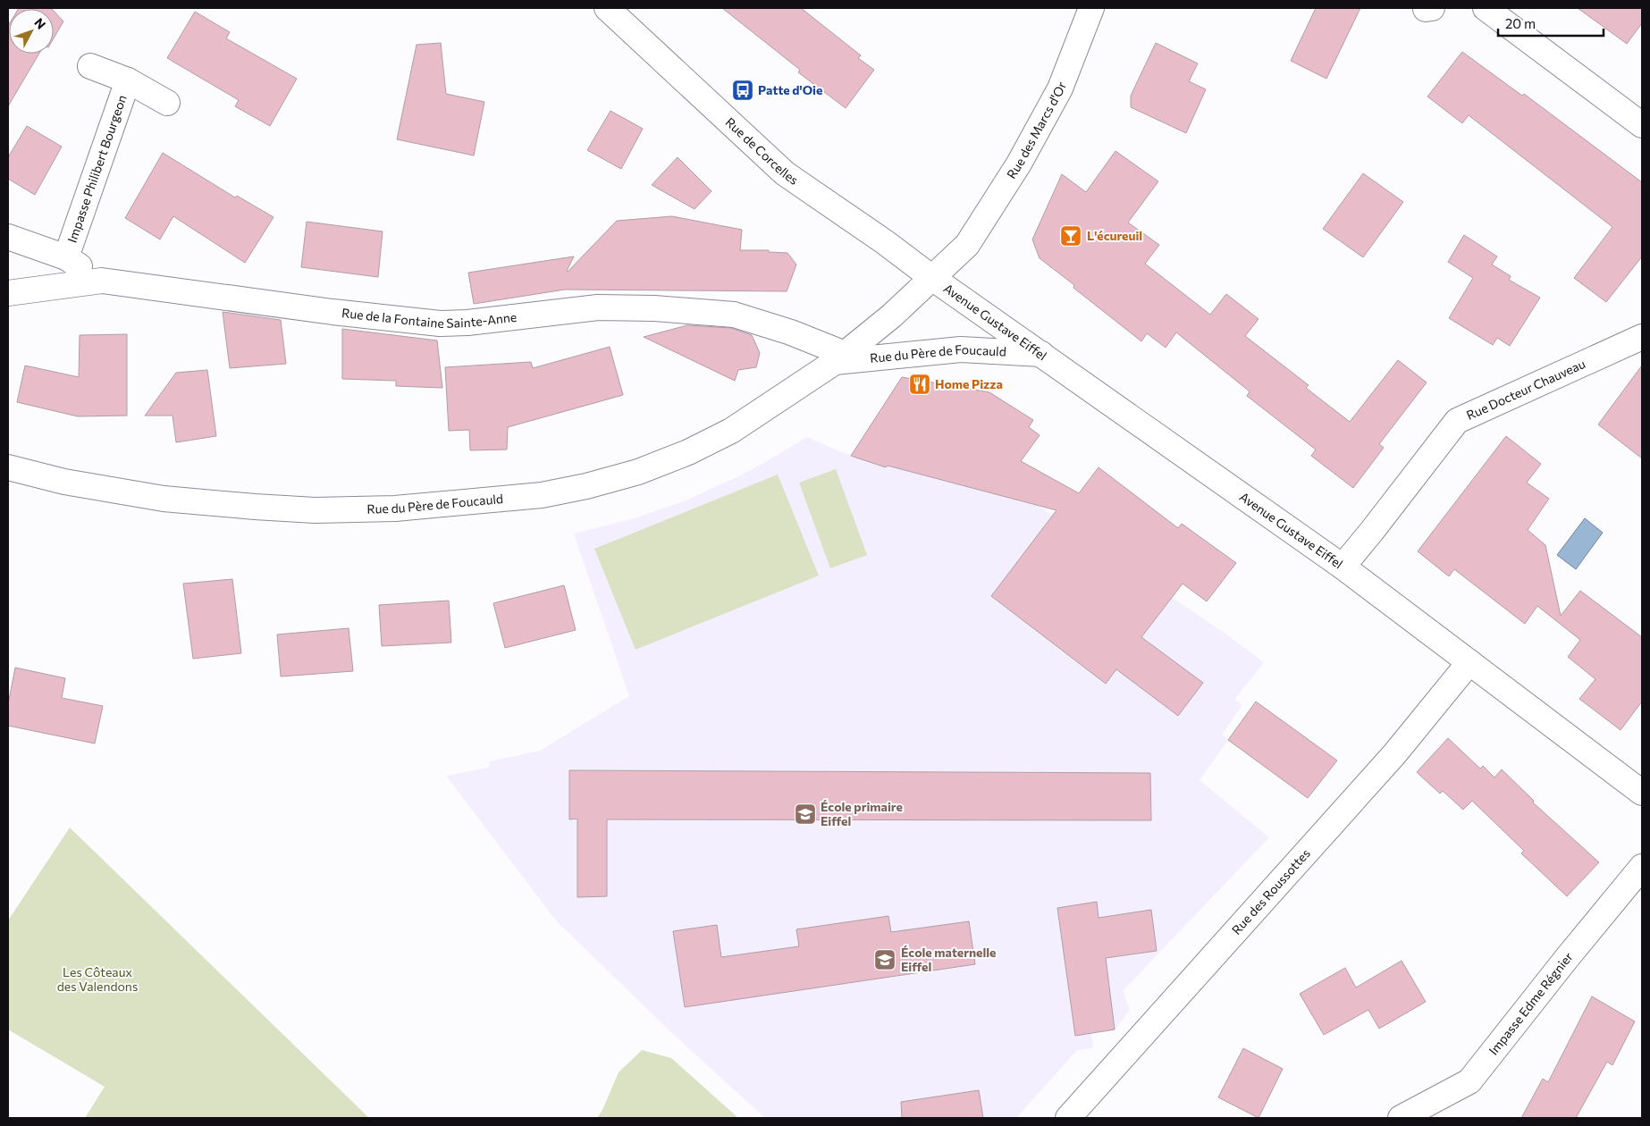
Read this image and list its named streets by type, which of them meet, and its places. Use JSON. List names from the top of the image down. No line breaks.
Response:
{"streets":{"street":["Rue des Marcs d'Or","Rue de Corcelles","Impasse Philibert Bourgeon","Rue de la Fontaine Sainte-Anne","Avenue Gustave Eiffel","Rue du Père de Foucauld","Rue Docteur Chauveau","Rue des Roussottes","Impasse Edme Régnier"]},"crossings":[["Rue des Marcs d'Or","Rue de Corcelles"],["Rue des Marcs d'Or","Avenue Gustave Eiffel"],["Rue des Marcs d'Or","Rue du Père de Foucauld"],["Rue de Corcelles","Avenue Gustave Eiffel"],["Rue de Corcelles","Rue du Père de Foucauld"],["Rue de la Fontaine Sainte-Anne","Rue du Père de Foucauld"],["Avenue Gustave Eiffel","Rue du Père de Foucauld"],["Avenue Gustave Eiffel","Rue Docteur Chauveau"],["Avenue Gustave Eiffel","Rue des Roussottes"]],"parks":["Les Côteaux des Valendons"],"places":{"bus stop":["Patte d'Oie"],"bar":["L'écureuil"],"restaurant":["Home Pizza"],"school or university":["École primaire Eiffel","École maternelle Eiffel"]},"scale_bar":"20 m","north":"top right"}
